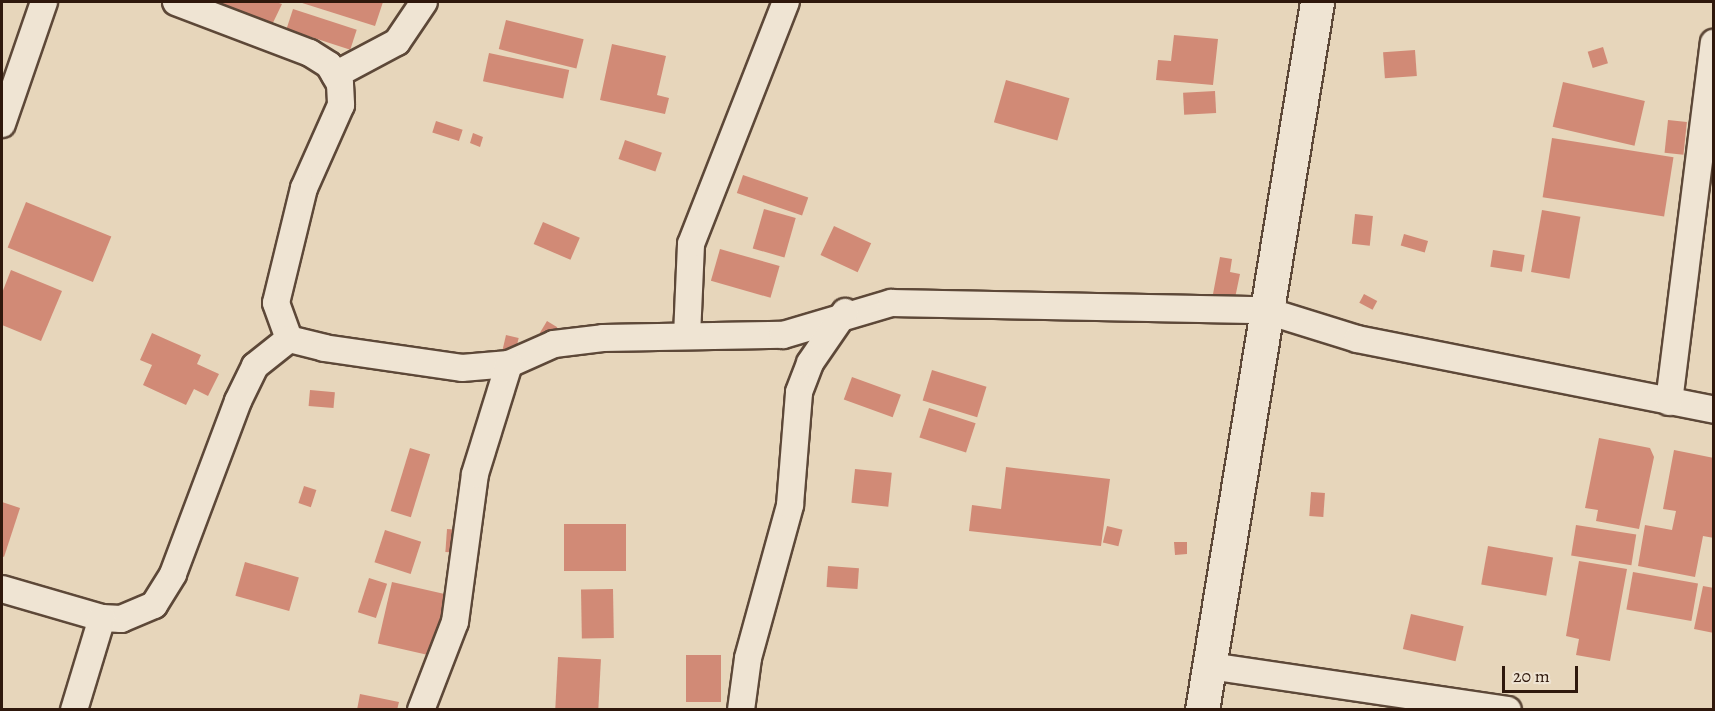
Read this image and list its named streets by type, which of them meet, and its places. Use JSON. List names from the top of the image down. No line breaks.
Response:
{"scale_bar":"20 m"}
